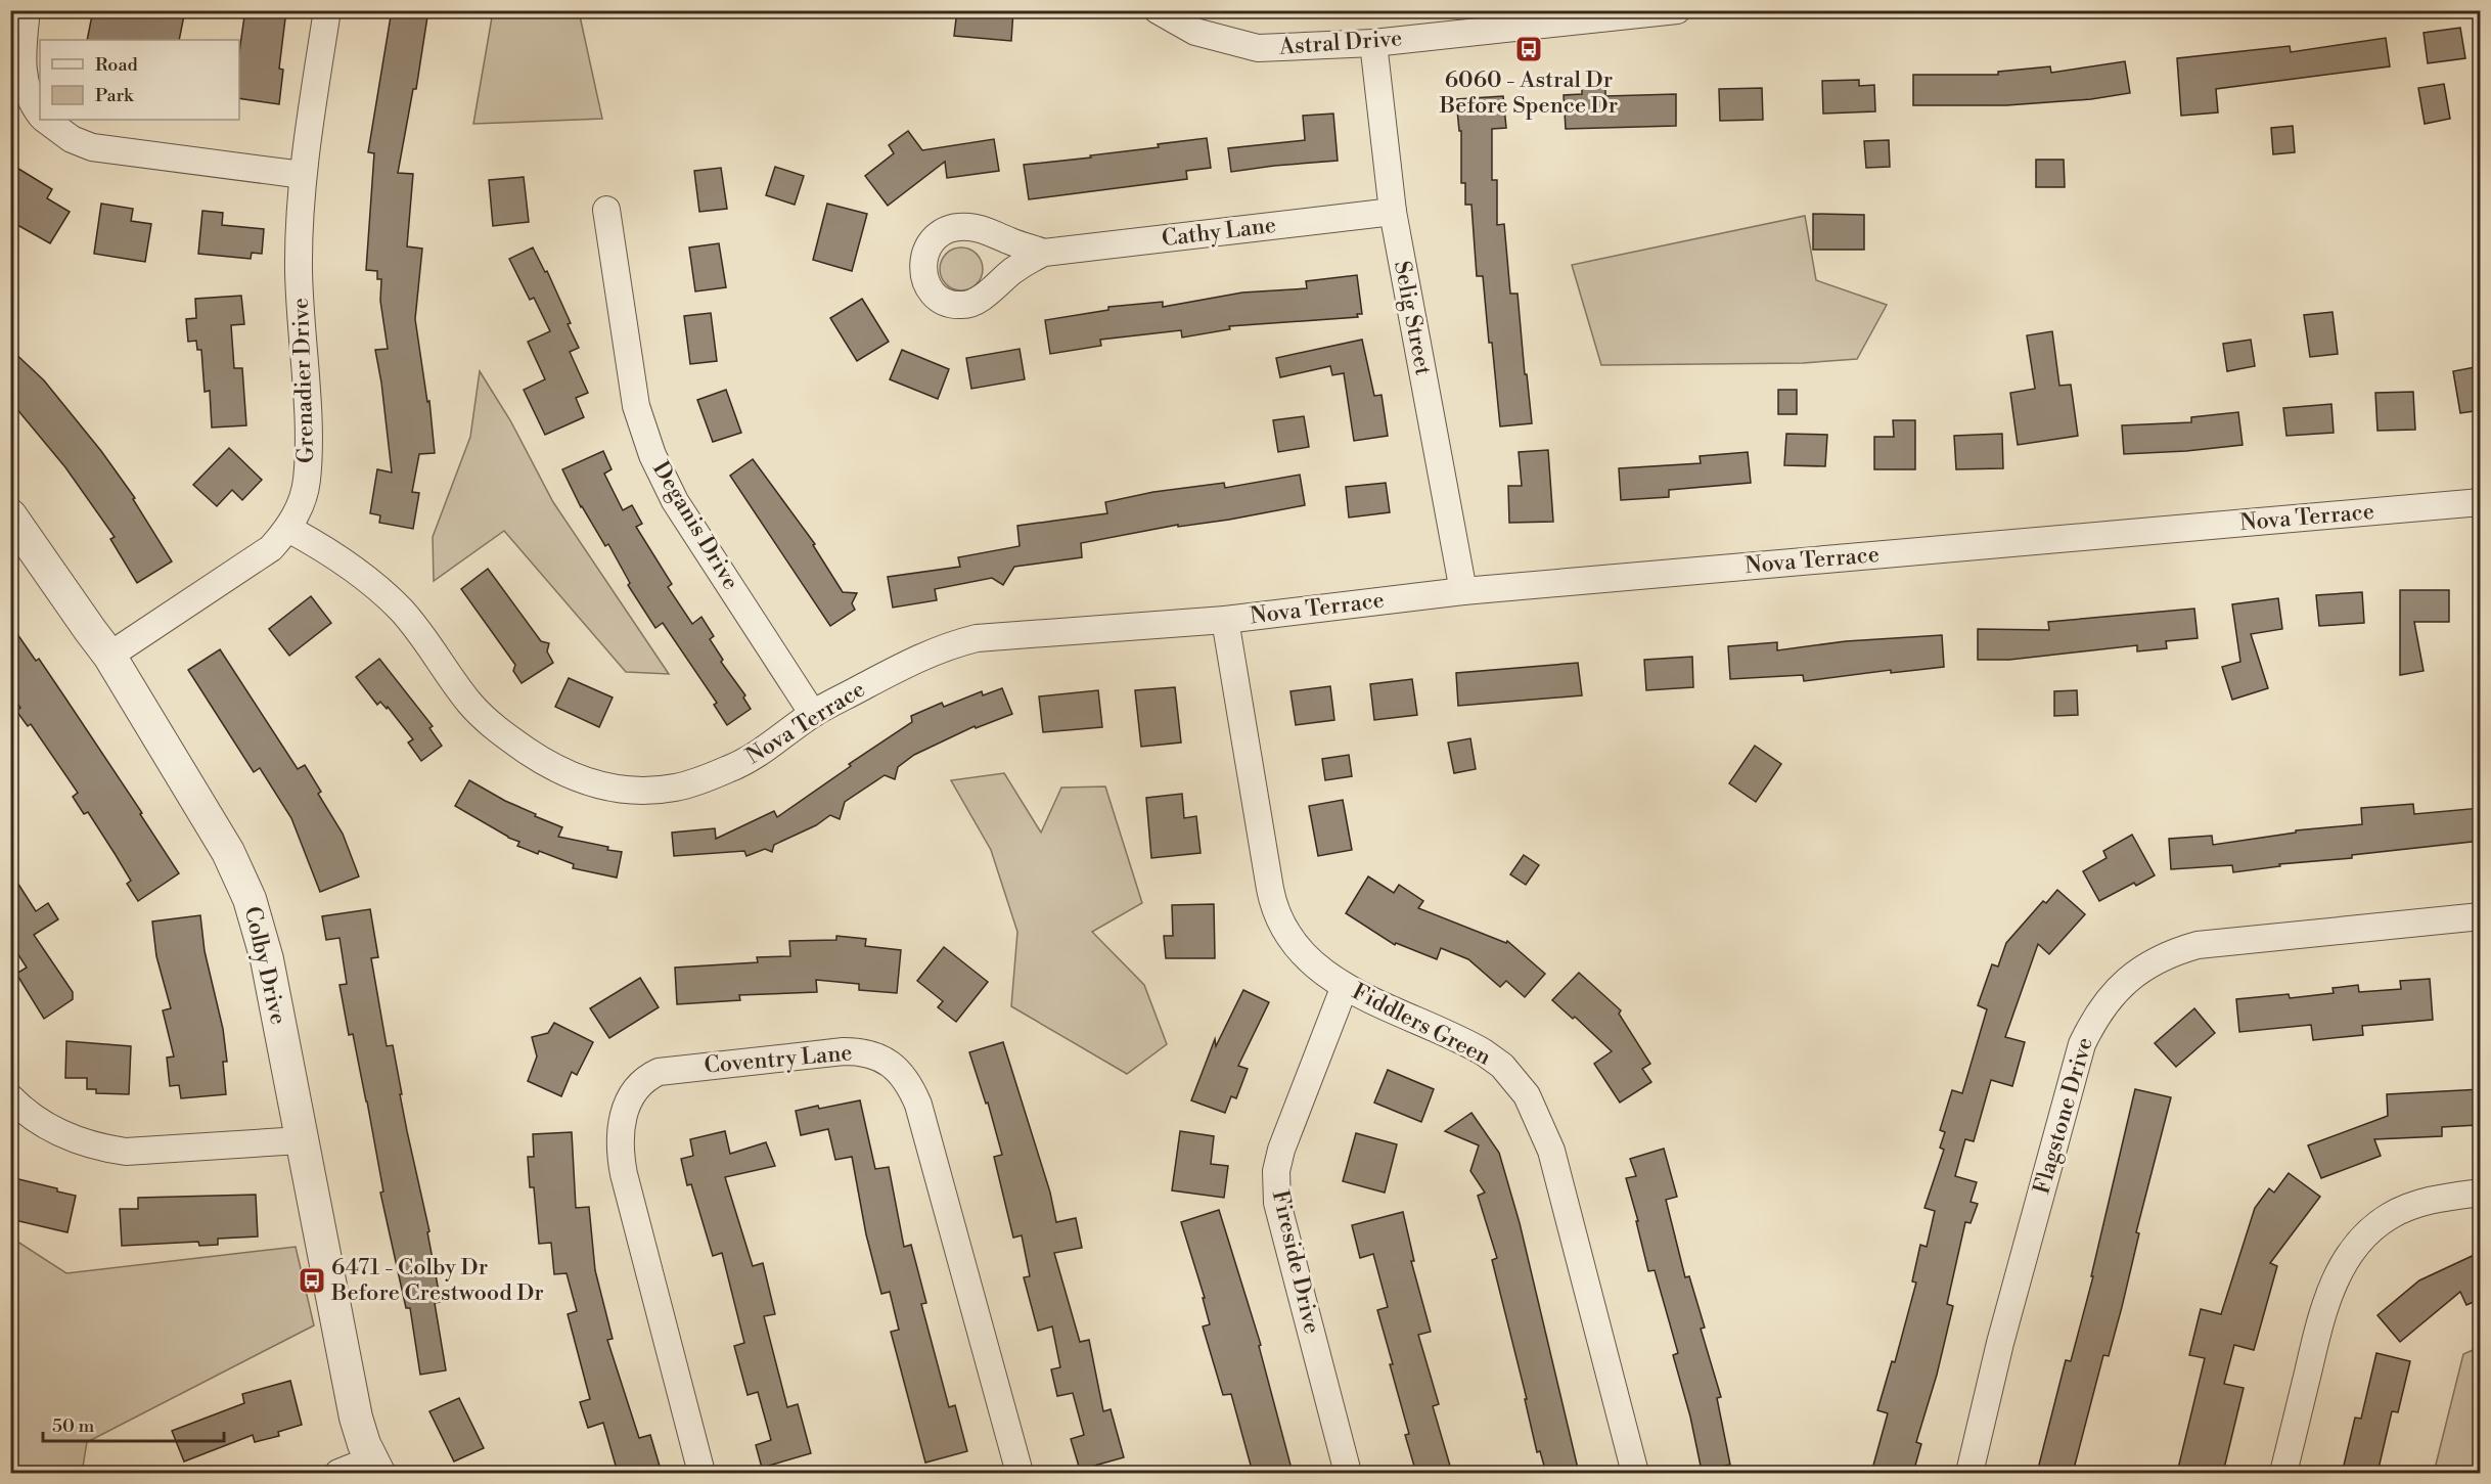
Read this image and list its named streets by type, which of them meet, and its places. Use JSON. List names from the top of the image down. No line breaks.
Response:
{"streets":{"street":["Astral Drive","Cathy Lane","Selig Street","Grenadier Drive","Nova Terrace","Deganis Drive","Colby Drive","Fiddlers Green","Coventry Lane","Flagstone Drive","Fireside Drive"]},"crossings":[["Astral Drive","Selig Street"],["Cathy Lane","Selig Street"],["Selig Street","Nova Terrace"],["Grenadier Drive","Nova Terrace"],["Grenadier Drive","Colby Drive"],["Nova Terrace","Deganis Drive"],["Nova Terrace","Fiddlers Green"],["Fiddlers Green","Fireside Drive"]],"places":{"bus stop":["6060 - Astral Dr Before Spence Dr","6471 - Colby Dr Before Crestwood Dr"]},"legend":["Road","Park"],"scale_bar":"50 m"}
